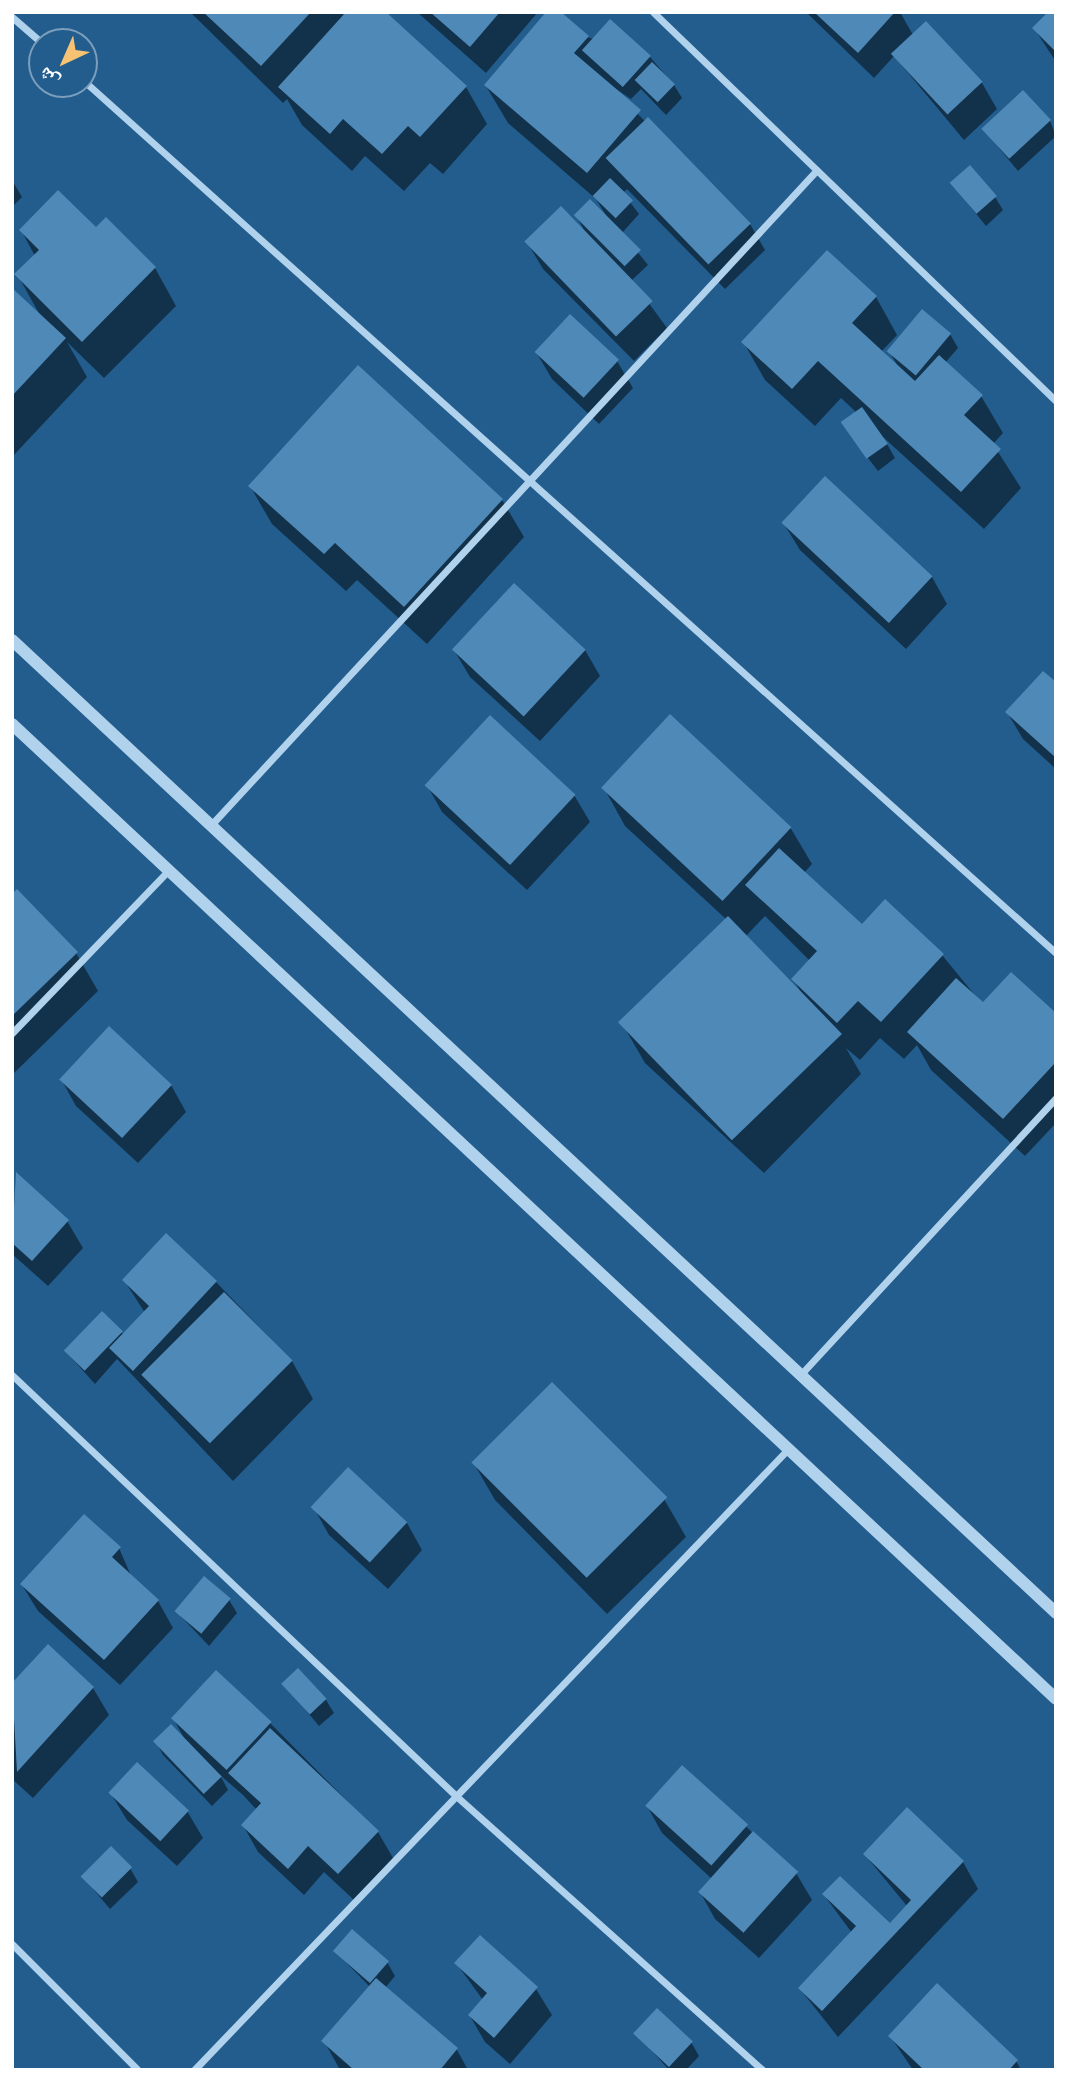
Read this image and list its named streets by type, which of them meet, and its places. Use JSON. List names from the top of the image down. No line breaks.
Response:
{"north":"bottom left"}
